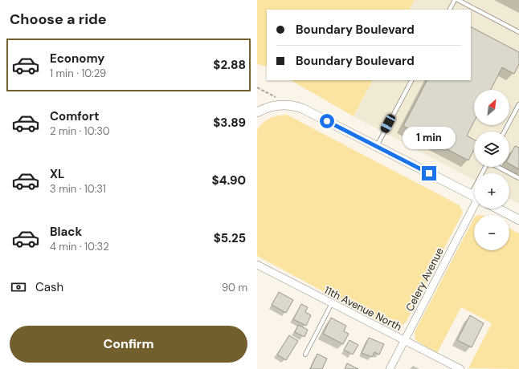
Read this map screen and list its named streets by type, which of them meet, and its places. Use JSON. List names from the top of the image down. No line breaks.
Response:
{"streets":{"street":["Celery Avenue","11th Avenue North"]},"crossings":[["Celery Avenue","11th Avenue North"]],"north":"top right","page":{"heading":"Choose a ride","banner":["Boundary Boulevard","Boundary Boulevard"],"list":[{"name":"Economy","note":"1 min · 10:29","value":"$2.88"},{"name":"Comfort","note":"2 min · 10:30","value":"$3.89"},{"name":"XL","note":"3 min · 10:31","value":"$4.90"},{"name":"Black","note":"4 min · 10:32","value":"$5.25"}],"map_buttons":["+","−"],"bubble":"1 min","pay":["Cash","90 m"],"buttons":"Confirm"}}
